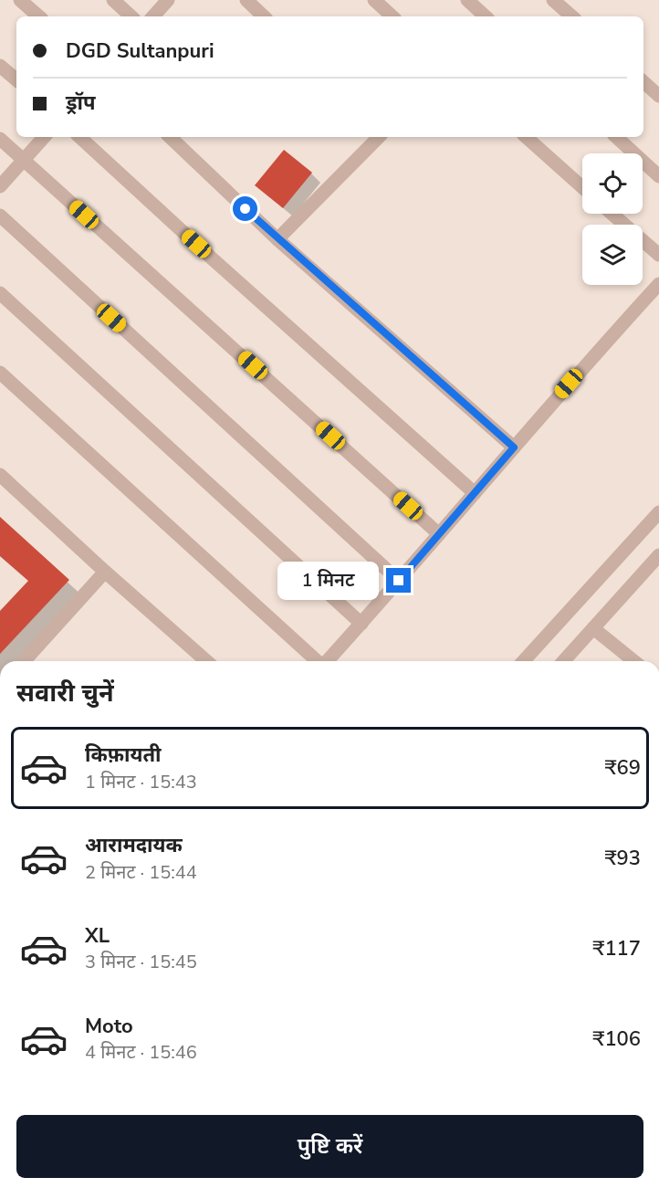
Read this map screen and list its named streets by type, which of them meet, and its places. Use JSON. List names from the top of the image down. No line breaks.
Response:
{"page":{"banner":["DGD Sultanpuri","ड्रॉप"],"bubble":"1 मिनट","heading":"सवारी चुनें","list":[{"name":"किफ़ायती","note":"1 मिनट · 15:43","value":"₹69"},{"name":"आरामदायक","note":"2 मिनट · 15:44","value":"₹93"},{"name":"XL","note":"3 मिनट · 15:45","value":"₹117"},{"name":"Moto","note":"4 मिनट · 15:46","value":"₹106"}],"buttons":"पुष्टि करें"}}
